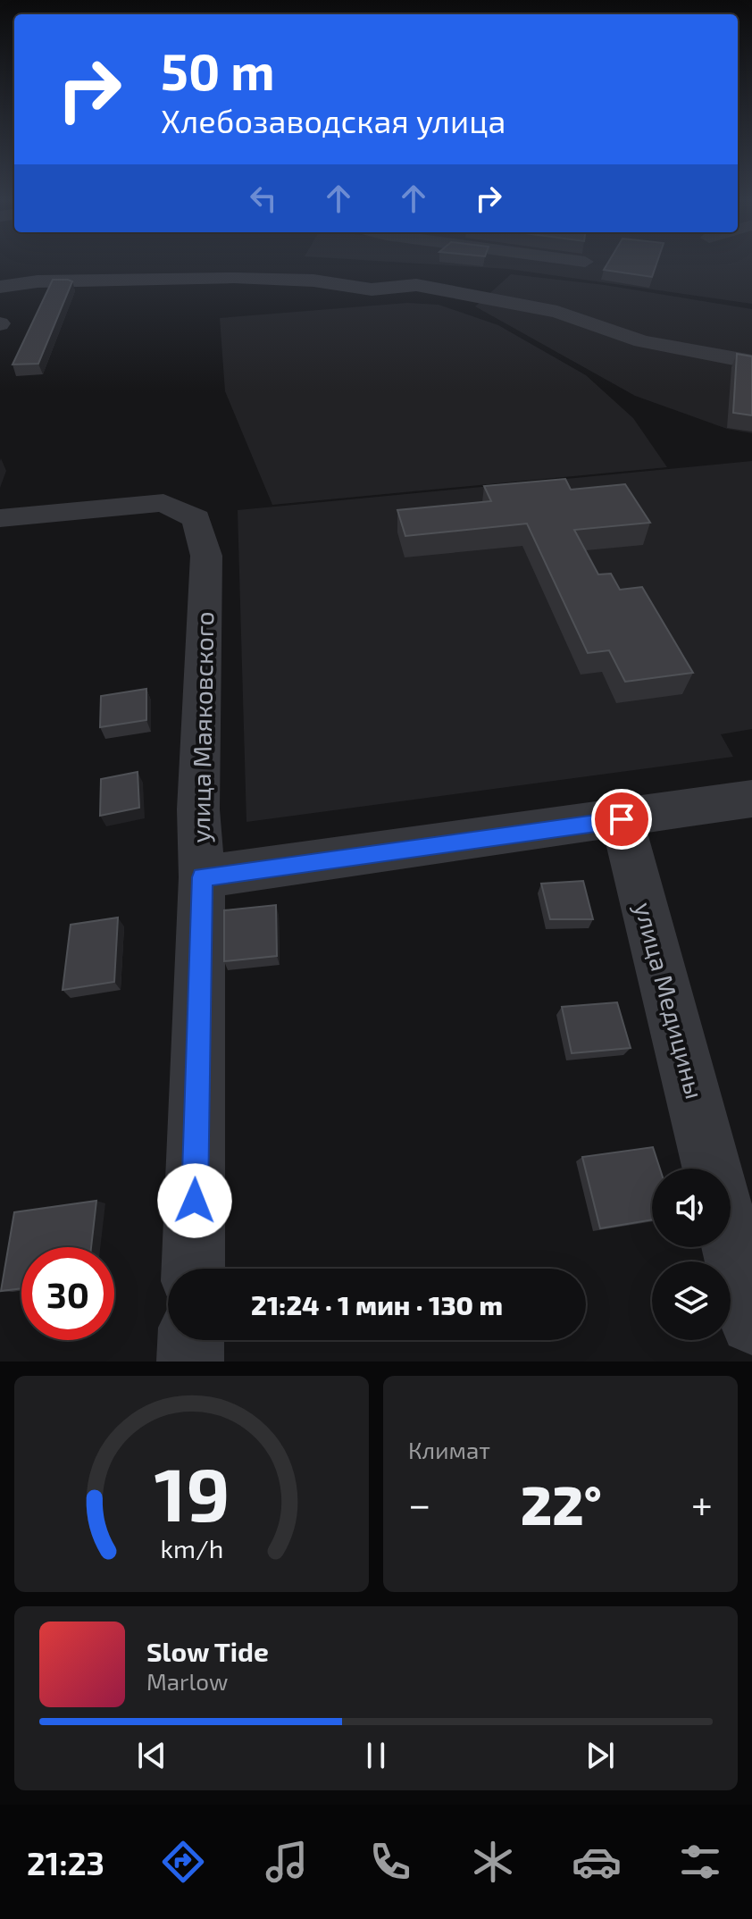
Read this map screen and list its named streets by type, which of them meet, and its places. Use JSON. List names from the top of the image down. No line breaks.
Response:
{"streets":{"street":["улица Маяковского","улица Медицины"]},"page":{"turn":["50 m","Хлебозаводская улица"],"limit":"30","trip":"21:24 · 1 мин · 130 m","tile":"Климат","heat":["−","22°","+"],"song":["Slow Tide","Marlow"],"tabs":"21:23","gauge":["19","km/h"]}}
